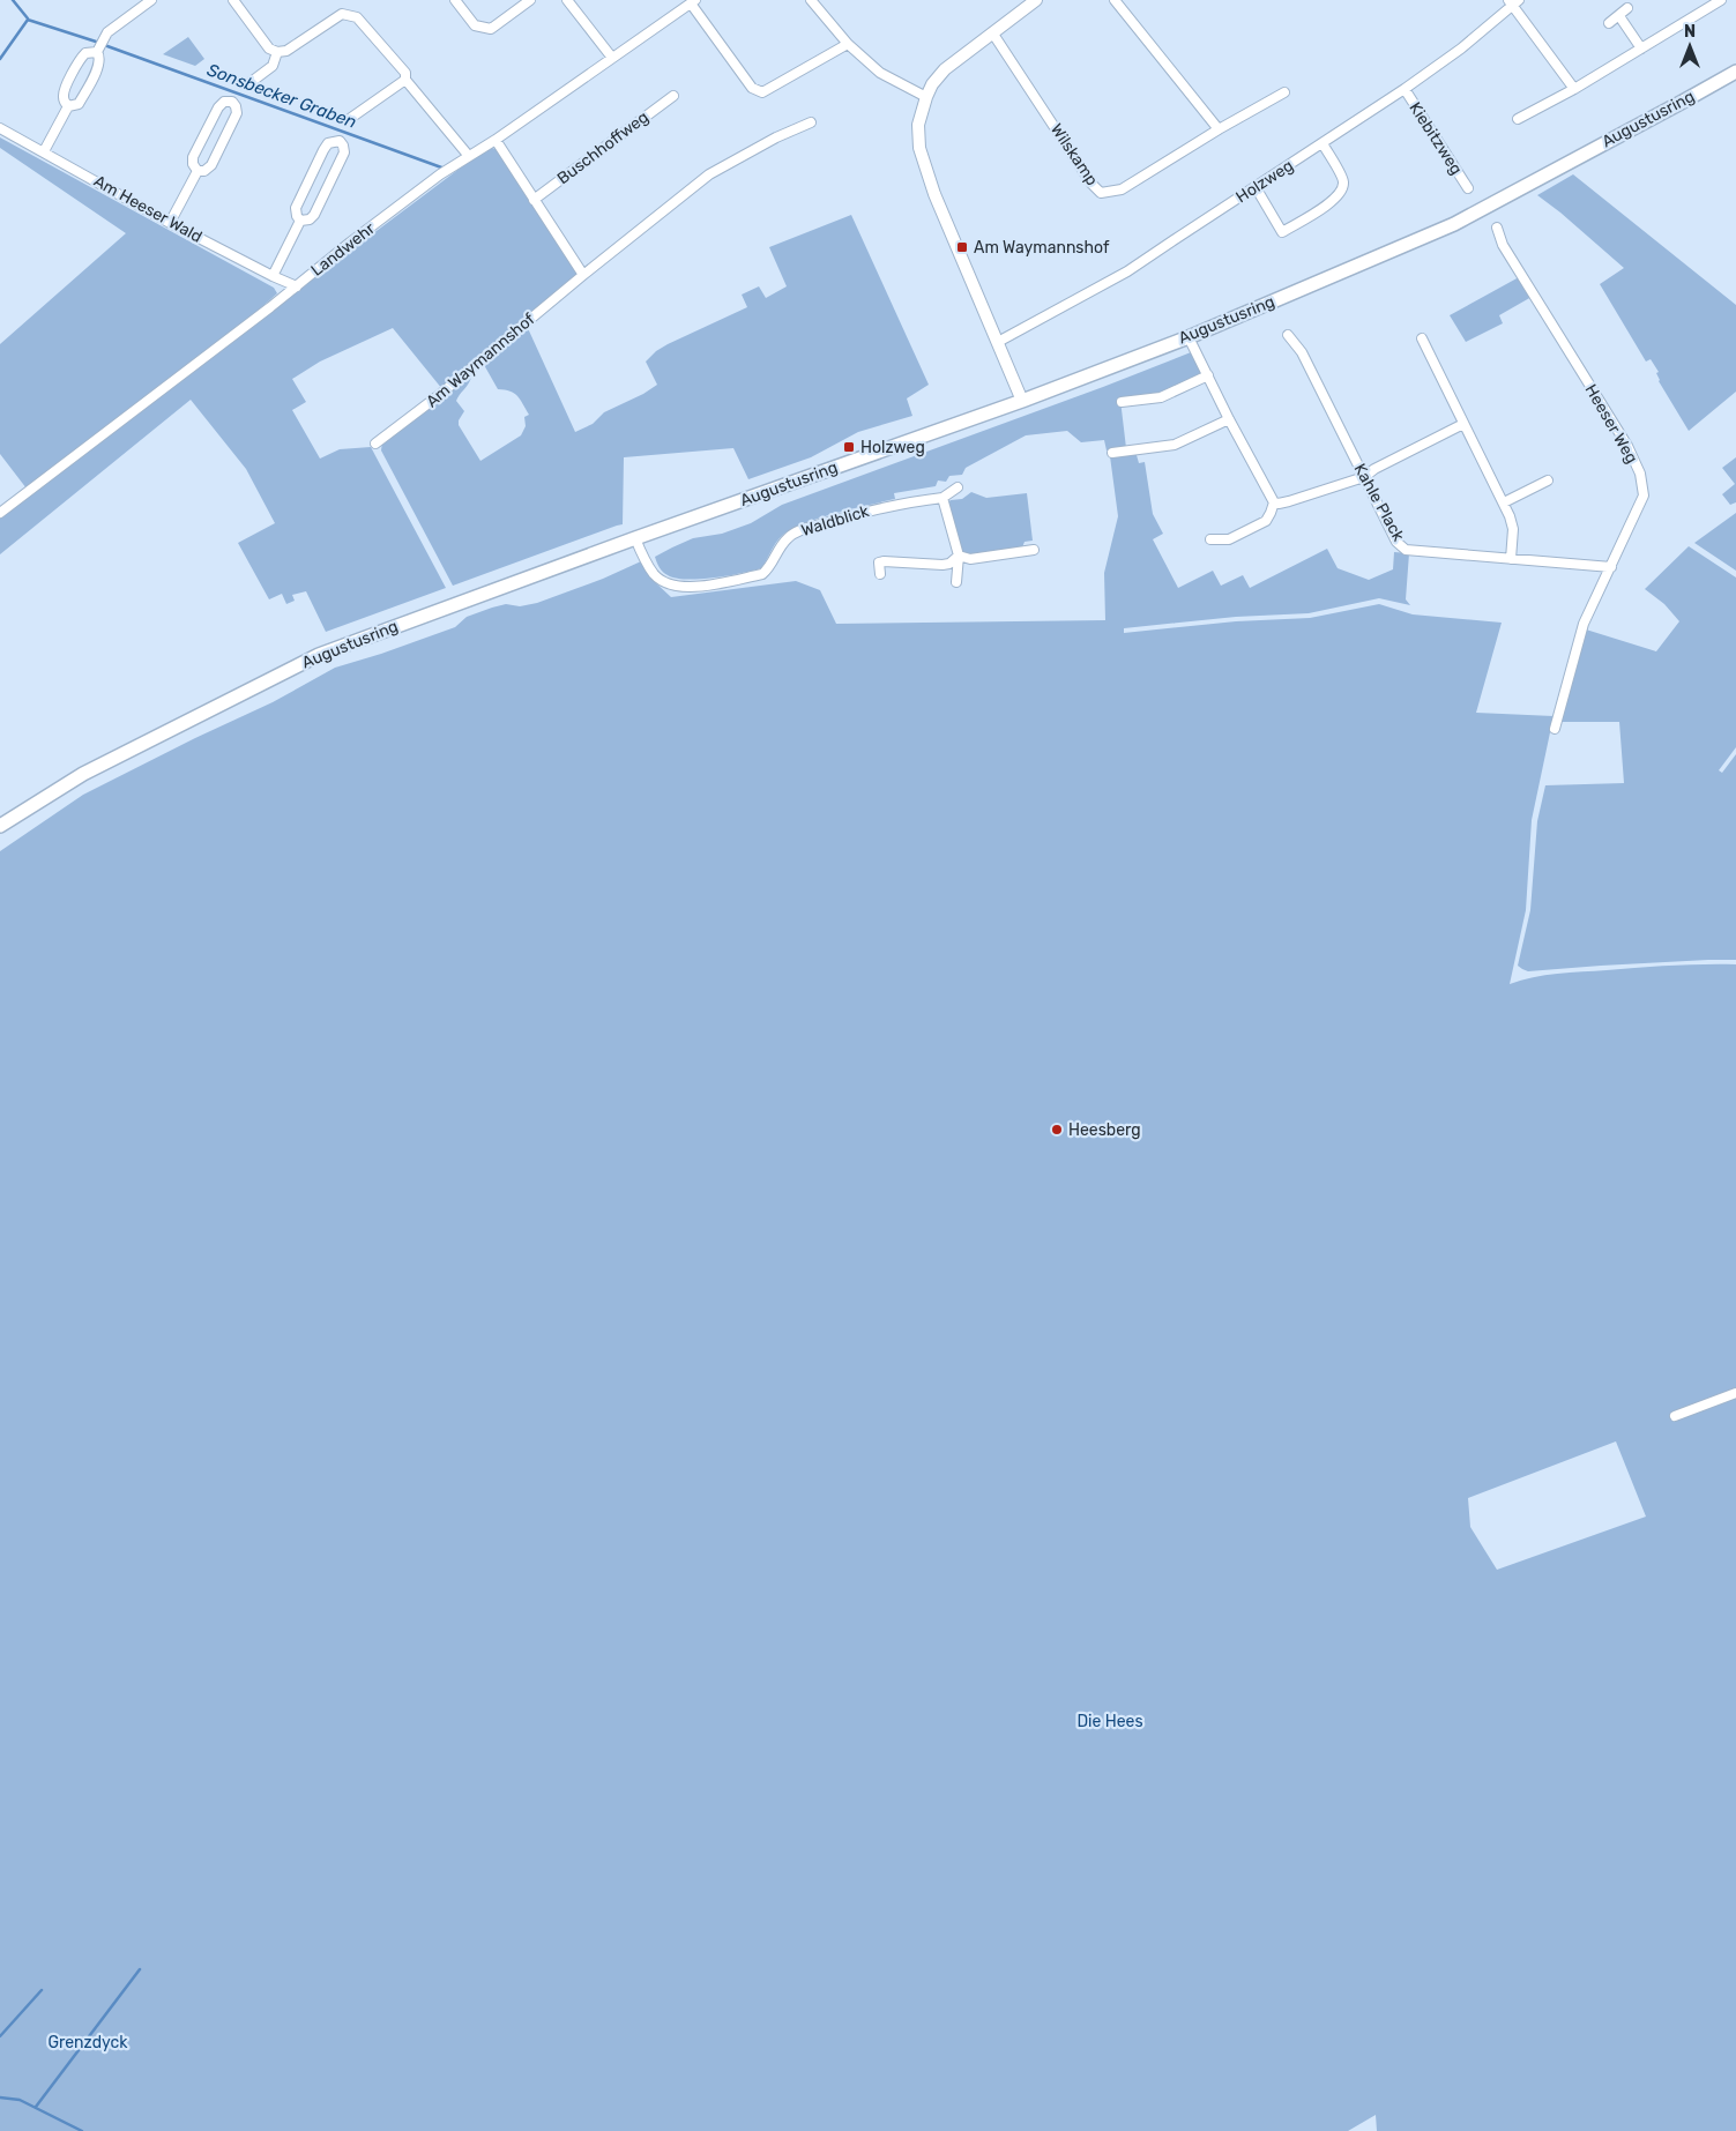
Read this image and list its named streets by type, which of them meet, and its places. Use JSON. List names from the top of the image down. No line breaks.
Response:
{"streets":{"main road":["Augustusring"],"street":["Kiebitzweg","Buschhoffweg","Wilskamp","Holzweg","Am Heeser Wald","Landwehr","Am Waymannshof","Heeser Weg","Kahle Plack","Waldblick"]},"crossings":[["Augustusring","Waldblick"],["Kiebitzweg","Holzweg"],["Am Heeser Wald","Landwehr"],["Heeser Weg","Kahle Plack"]],"water":["Sonsbecker Graben"],"parks":["Die Hees","Grenzdyck"],"places":{"transit":["Am Waymannshof","Holzweg"],"other":["Heesberg"]},"north":"top"}
